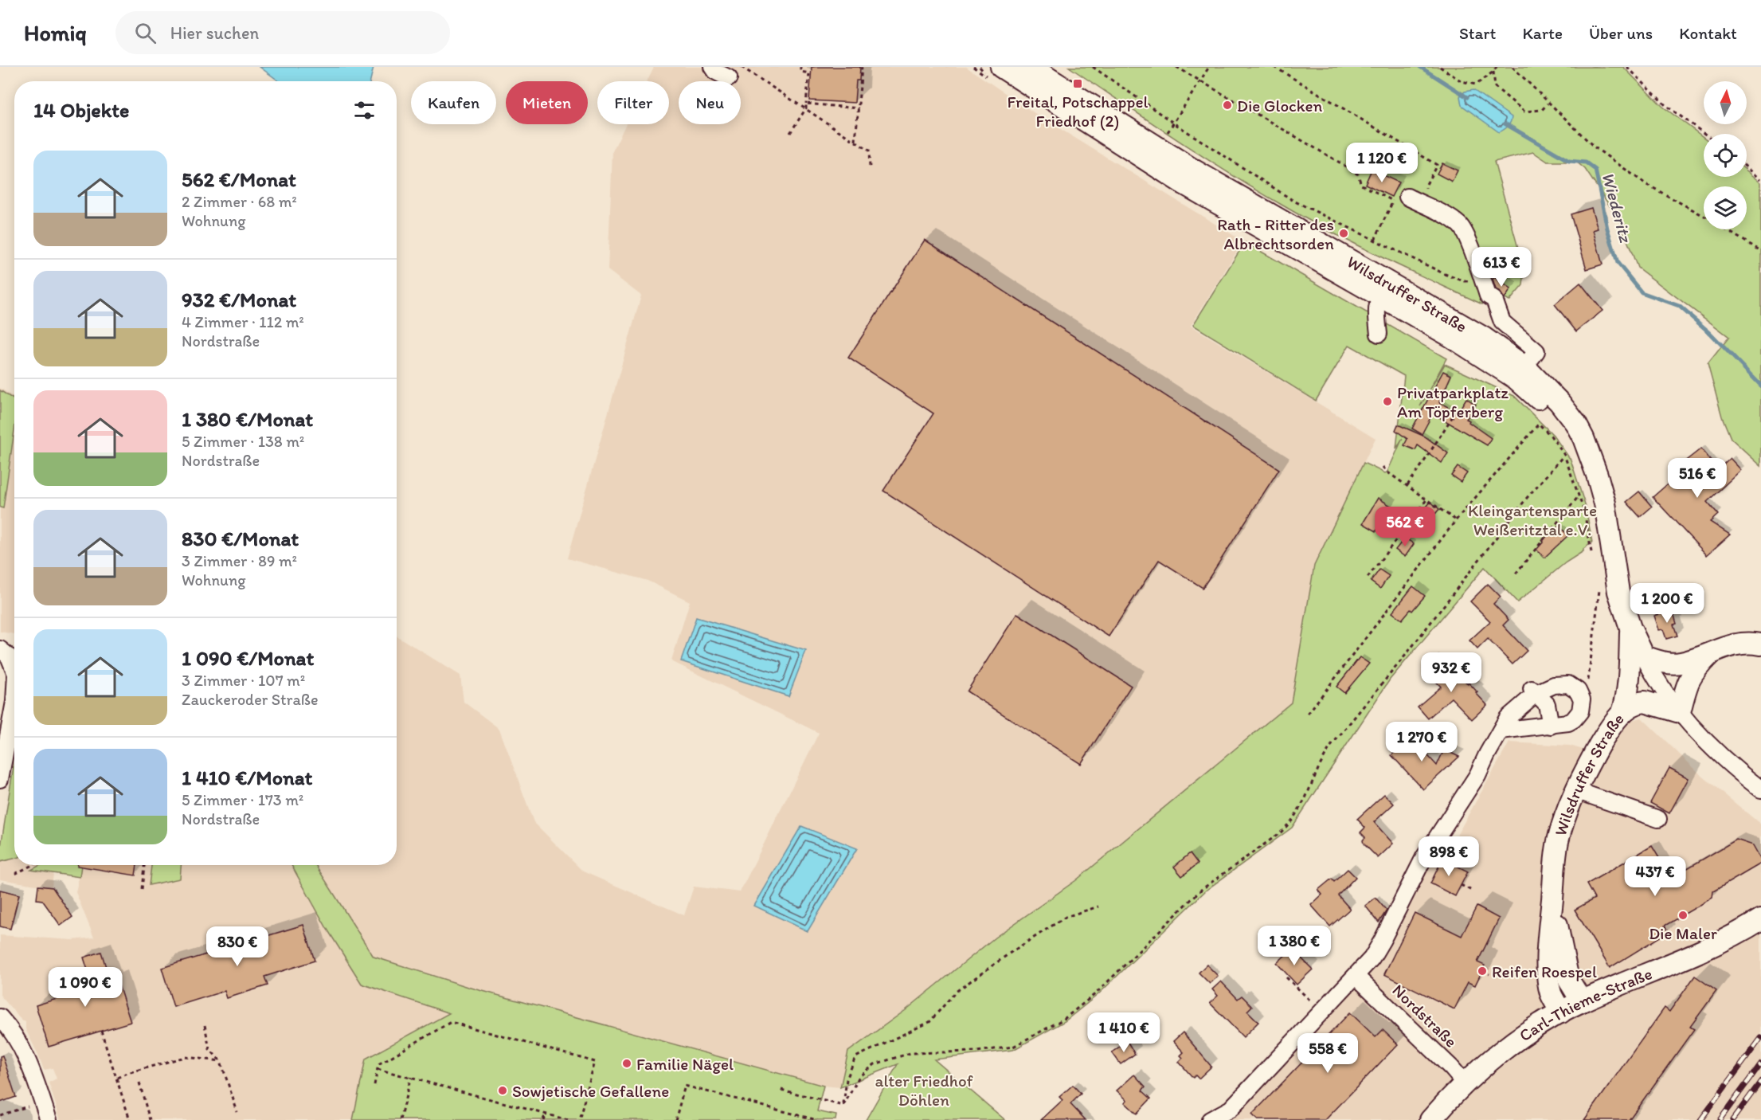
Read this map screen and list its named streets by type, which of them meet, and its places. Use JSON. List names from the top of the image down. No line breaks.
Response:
{"streets":{"main road":["Wilsdruffer Straße","Carl-Thieme-Straße"],"street":["Nordstraße"]},"crossings":[["Wilsdruffer Straße","Carl-Thieme-Straße"],["Carl-Thieme-Straße","Nordstraße"]],"water":["Wiederitz"],"parks":["Kleingartensparte Weißeritztal e.V.","alter Friedhof Döhlen"],"places":{"transit":["Freital, Potschappel Friedhof (2)"],"other":["Die Glocken","Rath - Ritter des Albrechtsorden","Privatparkplatz Am Töpferberg","Die Maler","Reifen Roespel","Familie Nägel","Sowjetische Gefallene"]},"north":"top","page":{"header":"Homiq","search":"Hier suchen","nav":["Start","Karte","Über uns","Kontakt"],"chip":["Kaufen","Mieten","Filter","Neu"],"heading":"14 Objekte","list":[{"name":"562 €/Monat","note":"2 Zimmer · 68 m² · Wohnung"},{"name":"932 €/Monat","note":"4 Zimmer · 112 m² · Nordstraße"},{"name":"1 380 €/Monat","note":"5 Zimmer · 138 m² · Nordstraße"},{"name":"830 €/Monat","note":"3 Zimmer · 89 m² · Wohnung"},{"name":"1 090 €/Monat","note":"3 Zimmer · 107 m² · Zauckeroder Straße"},{"name":"1 410 €/Monat","note":"5 Zimmer · 173 m² · Nordstraße"}],"price":["1 120 €","613 €","516 €","562 €","1 200 €","932 €","1 270 €","898 €","437 €","1 380 €","830 €","1 090 €","1 410 €","558 €"]}}
